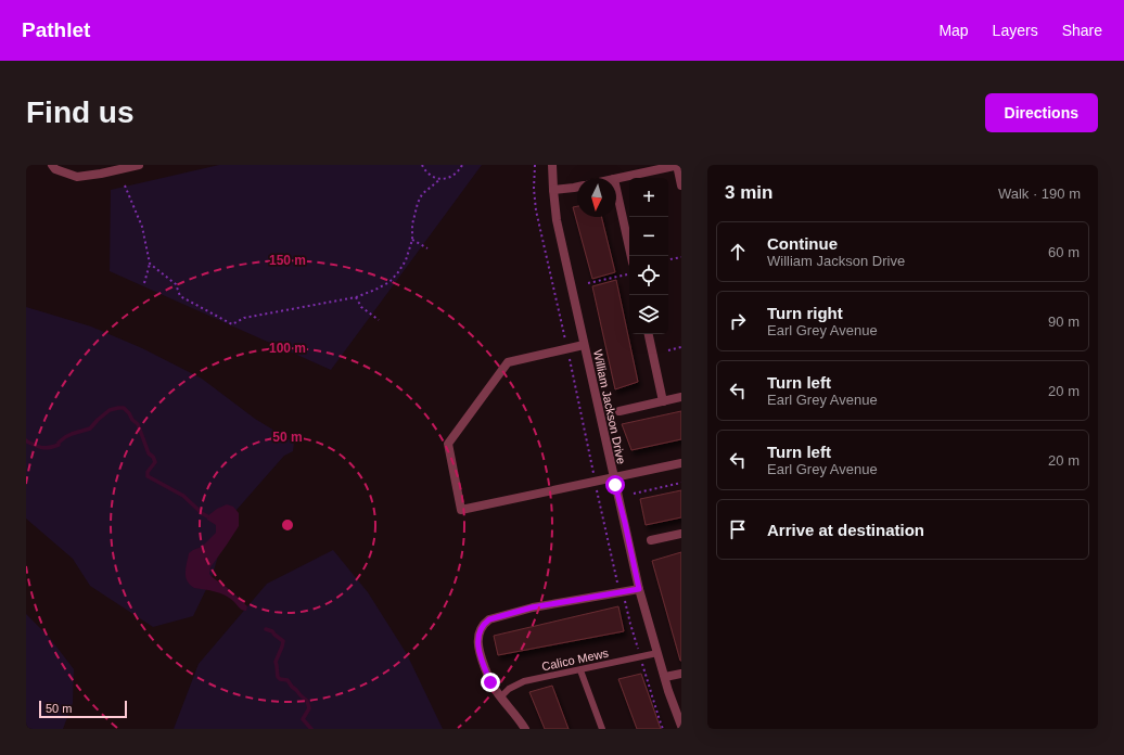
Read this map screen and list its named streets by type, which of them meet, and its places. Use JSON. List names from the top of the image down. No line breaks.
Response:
{"streets":{"street":["William Jackson Drive"],"lane":["Calico Mews"]},"crossings":[["William Jackson Drive","Calico Mews"]],"scale_bar":"50 m","north":"bottom","page":{"header":"Pathlet","nav":["Map","Layers","Share"],"buttons":"Directions","title":"Find us","heading":["3 min","Walk · 190 m"],"map_buttons":["+","−"],"list":[["Continue","William Jackson Drive","60 m"],["Turn right","Earl Grey Avenue","90 m"],["Turn left","Earl Grey Avenue","20 m"],["Turn left","Earl Grey Avenue","20 m"],"Arrive at destination"],"scale":"50 m"},"rings":["150 m","100 m","50 m"]}
